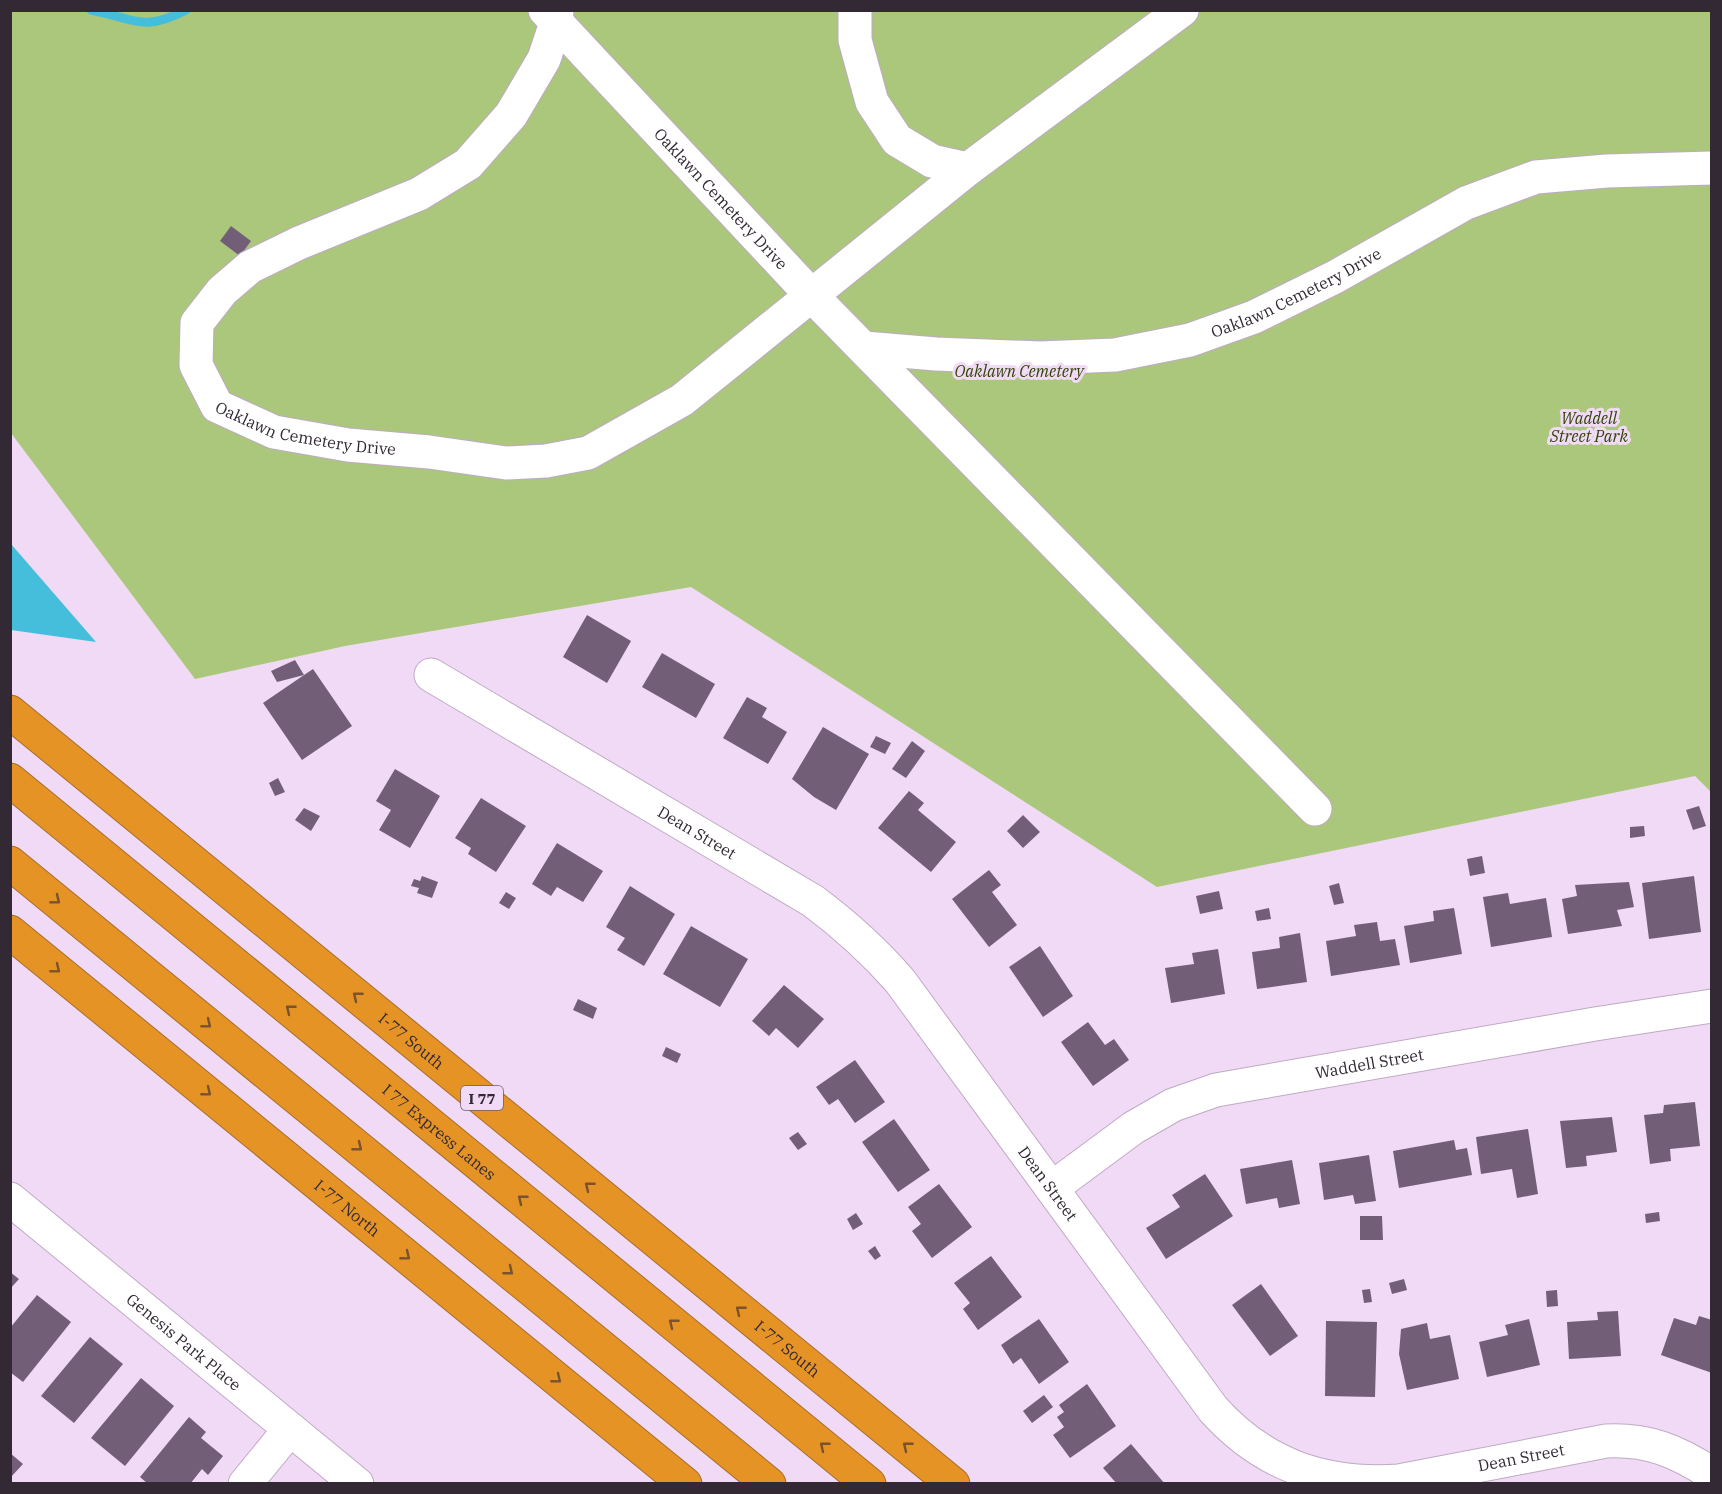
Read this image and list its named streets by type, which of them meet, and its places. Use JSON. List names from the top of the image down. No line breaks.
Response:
{"streets":{"highway":["I-77 South","I 77","I 77 Express Lanes","I-77 North"],"street":["Oaklawn Cemetery Drive","Dean Street","Waddell Street","Genesis Park Place"]},"crossings":[["Dean Street","Waddell Street"]],"parks":["Oaklawn Cemetery","Waddell Street Park"]}
